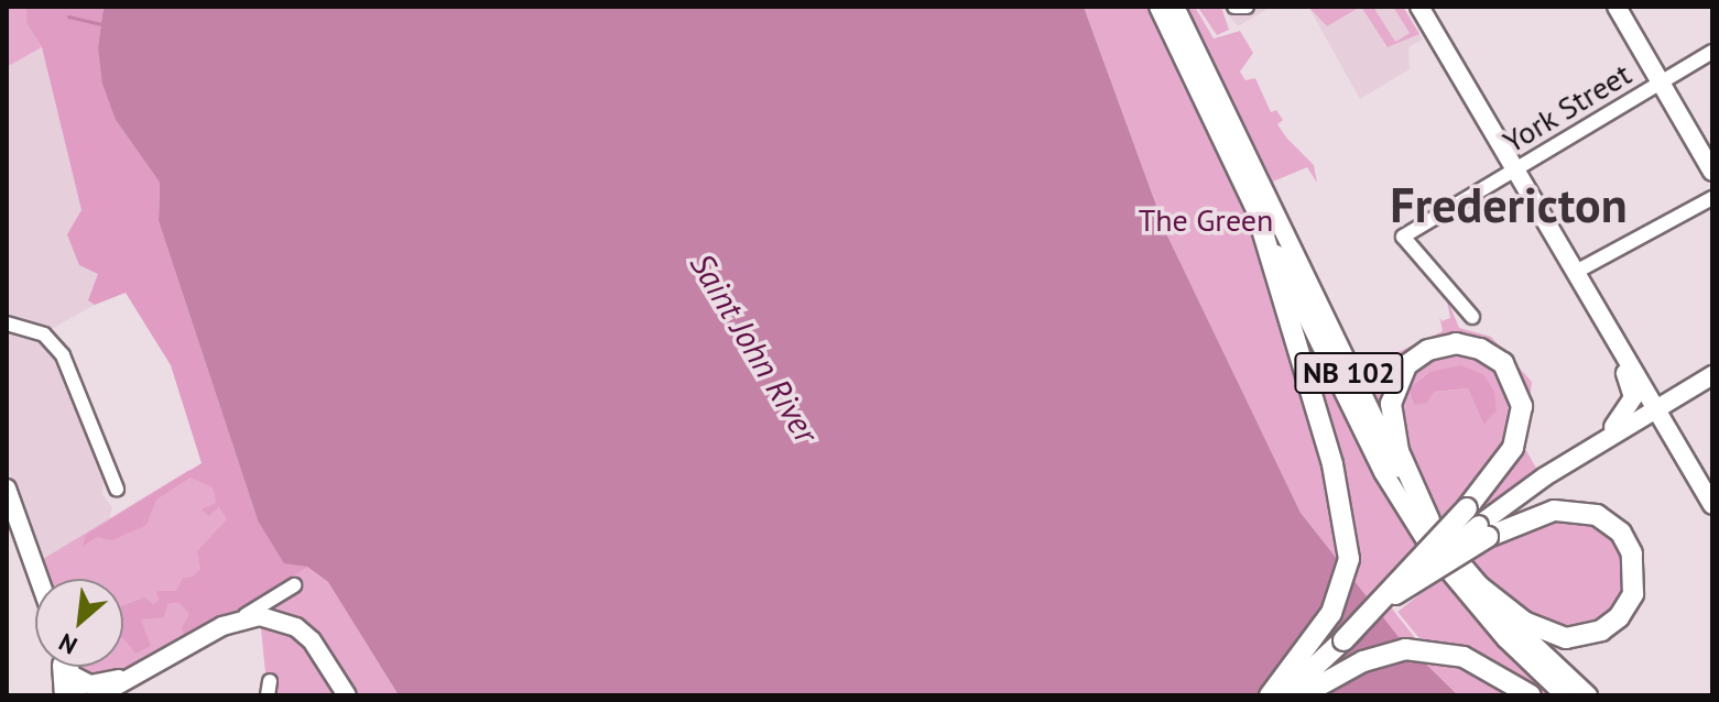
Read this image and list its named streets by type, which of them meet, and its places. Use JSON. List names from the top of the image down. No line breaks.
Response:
{"streets":{"main road":["NB 102"],"street":["York Street"]},"districts":["Fredericton"],"water":["Saint John River"],"parks":["The Green"],"north":"bottom left"}
